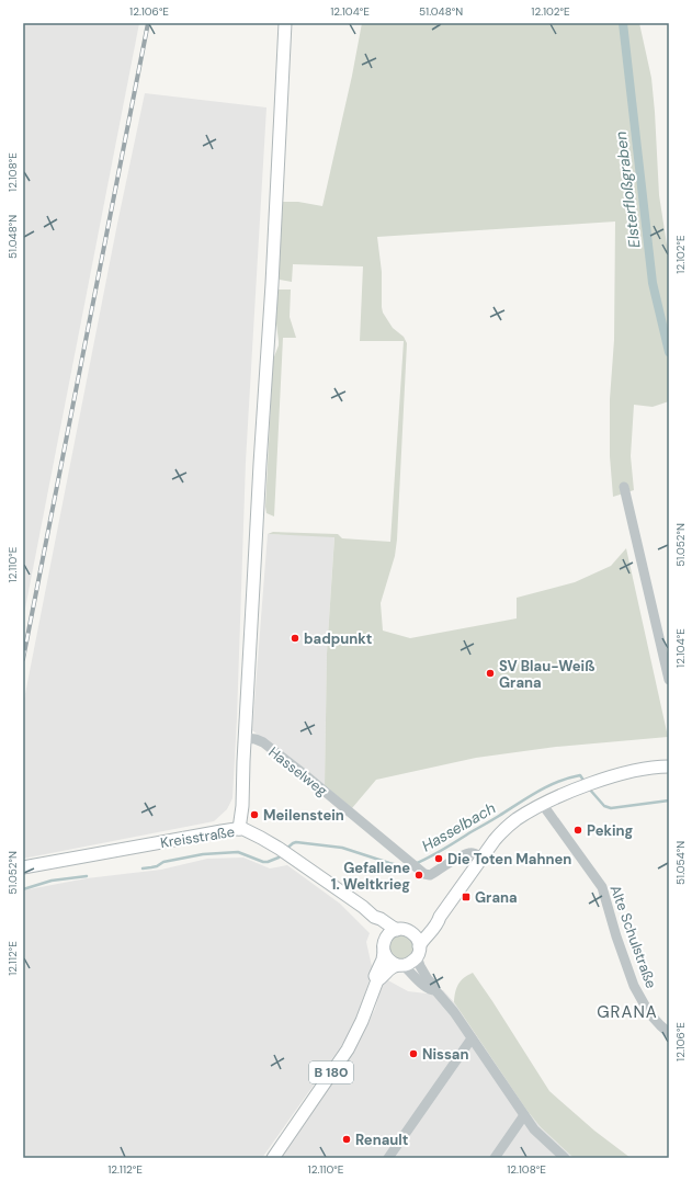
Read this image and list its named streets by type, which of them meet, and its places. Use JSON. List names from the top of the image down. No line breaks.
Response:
{"streets":{"main road":["Hasselweg","Kreisstraße","B 180"],"street":["Alte Schulstraße"]},"crossings":[["Hasselweg","Kreisstraße"],["Kreisstraße","B 180"]],"districts":["GRANA"],"water":["Elsterfloßgraben","Hasselbach"],"places":{"other":["badpunkt","SV Blau-Weiß Grana","Meilenstein","Peking","Die Toten Mahnen","Gefallene 1. Weltkrieg","Nissan","Renault"],"transit":["Grana"]},"coordinates":["12.106°E","12.104°E","51.048°N","12.102°E","12.108°E","51.052°N","12.110°E","51.054°N","12.112°E"]}
